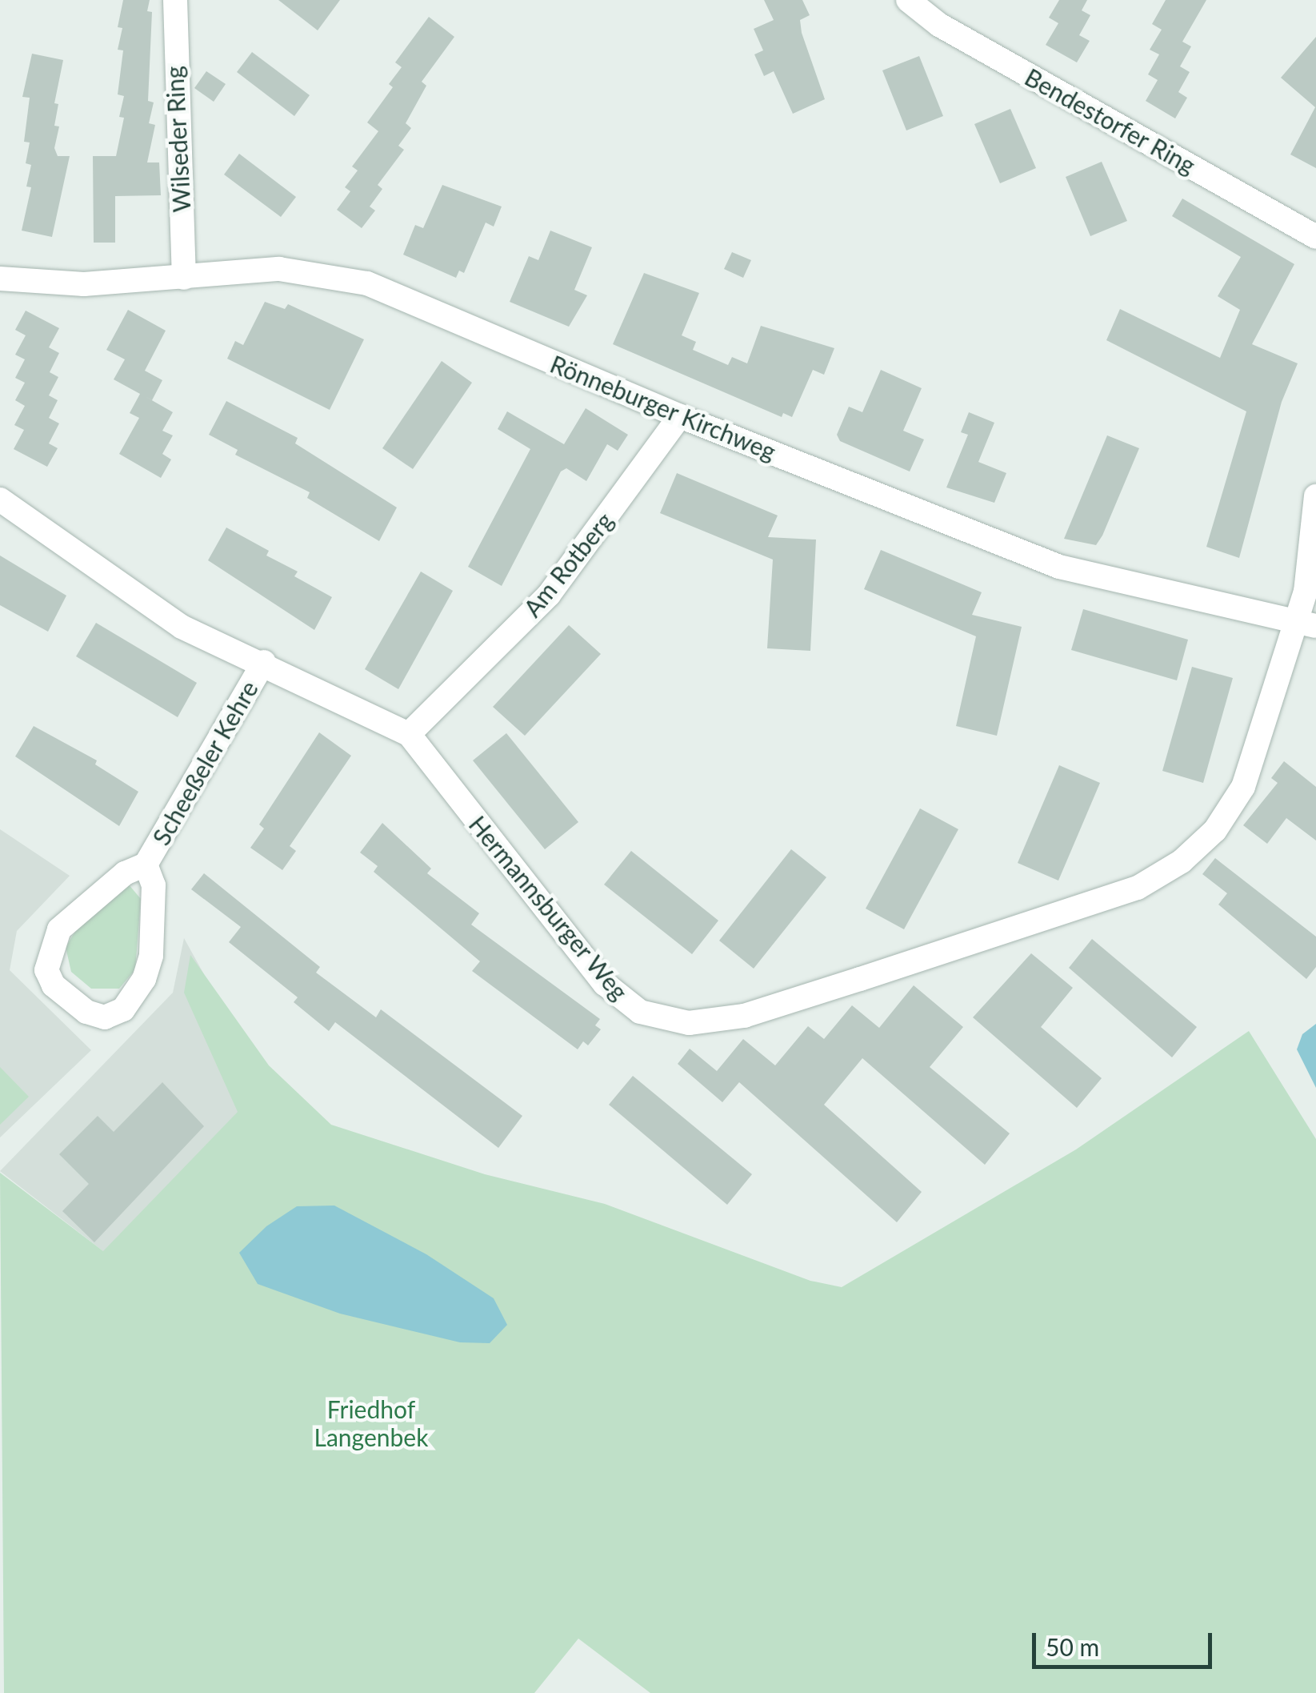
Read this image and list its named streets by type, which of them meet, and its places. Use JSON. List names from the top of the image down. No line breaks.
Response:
{"streets":{"street":["Bendestorfer Ring","Wilseder Ring","Rönneburger Kirchweg","Am Rotberg","Scheeßeler Kehre","Hermannsburger Weg"]},"crossings":[["Wilseder Ring","Rönneburger Kirchweg"],["Rönneburger Kirchweg","Am Rotberg"],["Rönneburger Kirchweg","Hermannsburger Weg"],["Am Rotberg","Hermannsburger Weg"],["Scheeßeler Kehre","Hermannsburger Weg"]],"parks":["Friedhof Langenbek"],"scale_bar":"50 m"}
